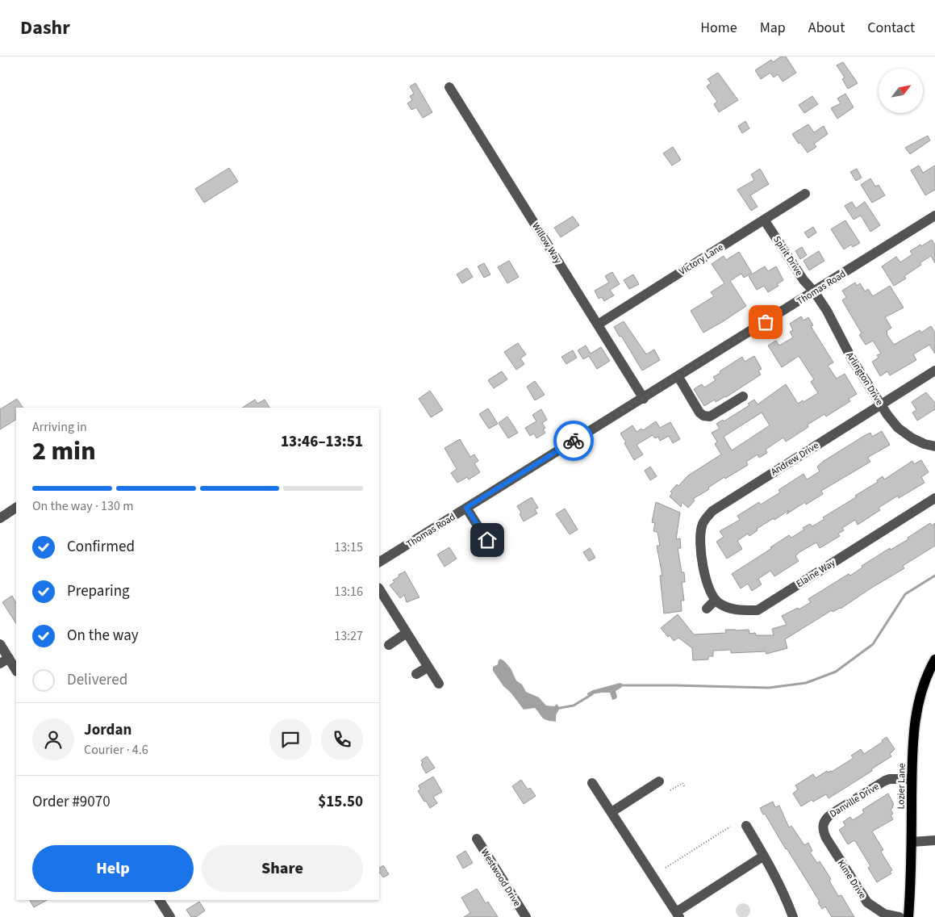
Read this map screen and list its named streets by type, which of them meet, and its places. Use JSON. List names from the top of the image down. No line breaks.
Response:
{"streets":{"main road":["Lozier Lane"],"street":["Willow Way","Spirit Drive","Victory Lane","Thomas Road","Arlington Drive","Andrew Drive","Elaine Way","Danville Drive","Westwood Drive","Kime Drive"]},"crossings":[["Willow Way","Victory Lane"],["Willow Way","Thomas Road"],["Spirit Drive","Victory Lane"],["Spirit Drive","Thomas Road"],["Spirit Drive","Arlington Drive"],["Thomas Road","Arlington Drive"],["Arlington Drive","Andrew Drive"],["Andrew Drive","Elaine Way"],["Lozier Lane","Danville Drive"],["Danville Drive","Kime Drive"]],"north":"top right","page":{"header":"Dashr","nav":["Home","Map","About","Contact"],"heading":["2 min","Arriving in","13:46–13:51"],"panel":["Jordan","Courier · 4.6","Order #9070","$15.50"],"bar":"On the way · 130 m","list":[["Confirmed","13:15"],["Preparing","13:16"],["On the way","13:27"],"Delivered"],"buttons":["Help","Share"]}}
